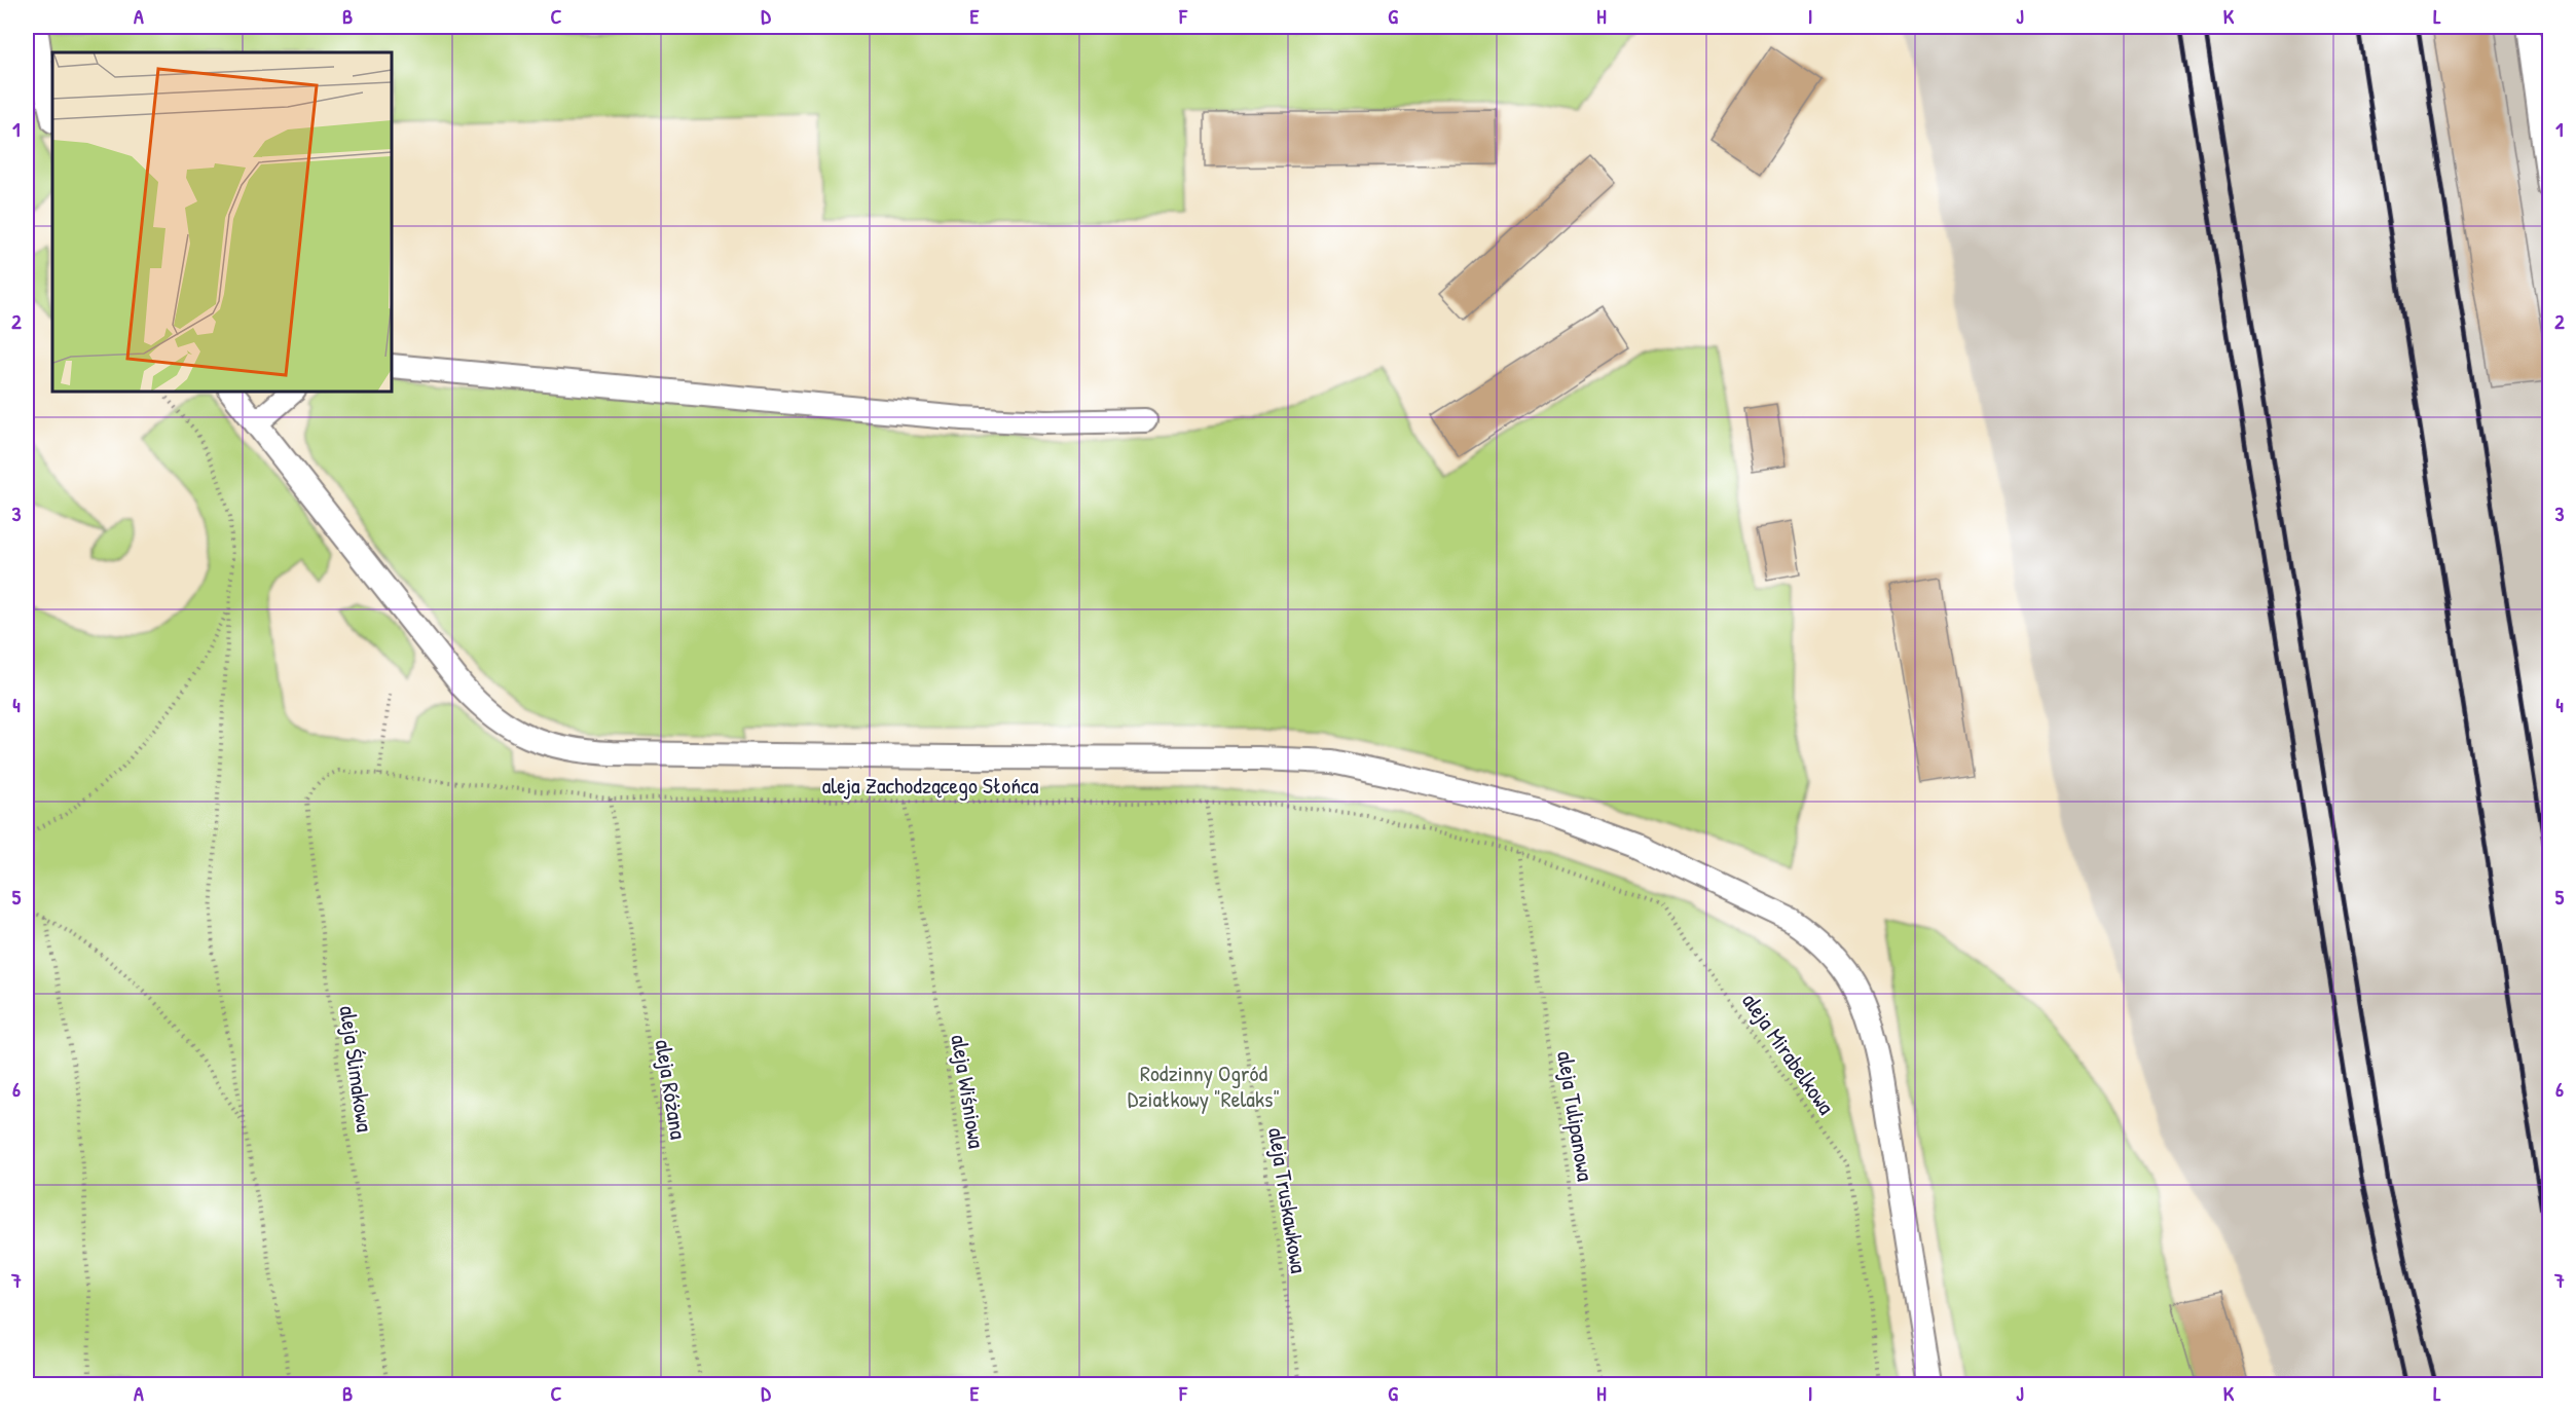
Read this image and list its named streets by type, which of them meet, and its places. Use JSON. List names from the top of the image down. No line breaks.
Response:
{"streets":{"path":["aleja Zachodzącego Słońca","aleja Mirabelkowa","aleja Ślimakowa","aleja Różana","aleja Wiśniowa","aleja Tulipanowa","aleja Truskawkowa"]},"crossings":[["aleja Zachodzącego Słońca","aleja Mirabelkowa"],["aleja Zachodzącego Słońca","aleja Ślimakowa"],["aleja Zachodzącego Słońca","aleja Różana"],["aleja Zachodzącego Słońca","aleja Wiśniowa"],["aleja Zachodzącego Słońca","aleja Tulipanowa"],["aleja Zachodzącego Słońca","aleja Truskawkowa"],["aleja Mirabelkowa","aleja Tulipanowa"]],"parks":["Rodzinny Ogród Działkowy \"Relaks\""],"grid":{"columns":["A","B","C","D","E","F","G","H","I","J","K","L"],"rows":["1","2","3","4","5","6","7"]}}
